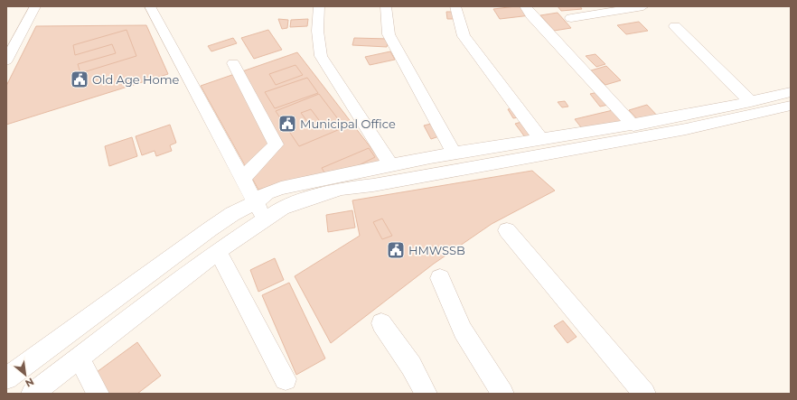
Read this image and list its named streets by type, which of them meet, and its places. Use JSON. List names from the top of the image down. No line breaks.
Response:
{"places":{"public building":["Old Age Home","Municipal Office","HMWSSB"]},"north":"bottom right"}
